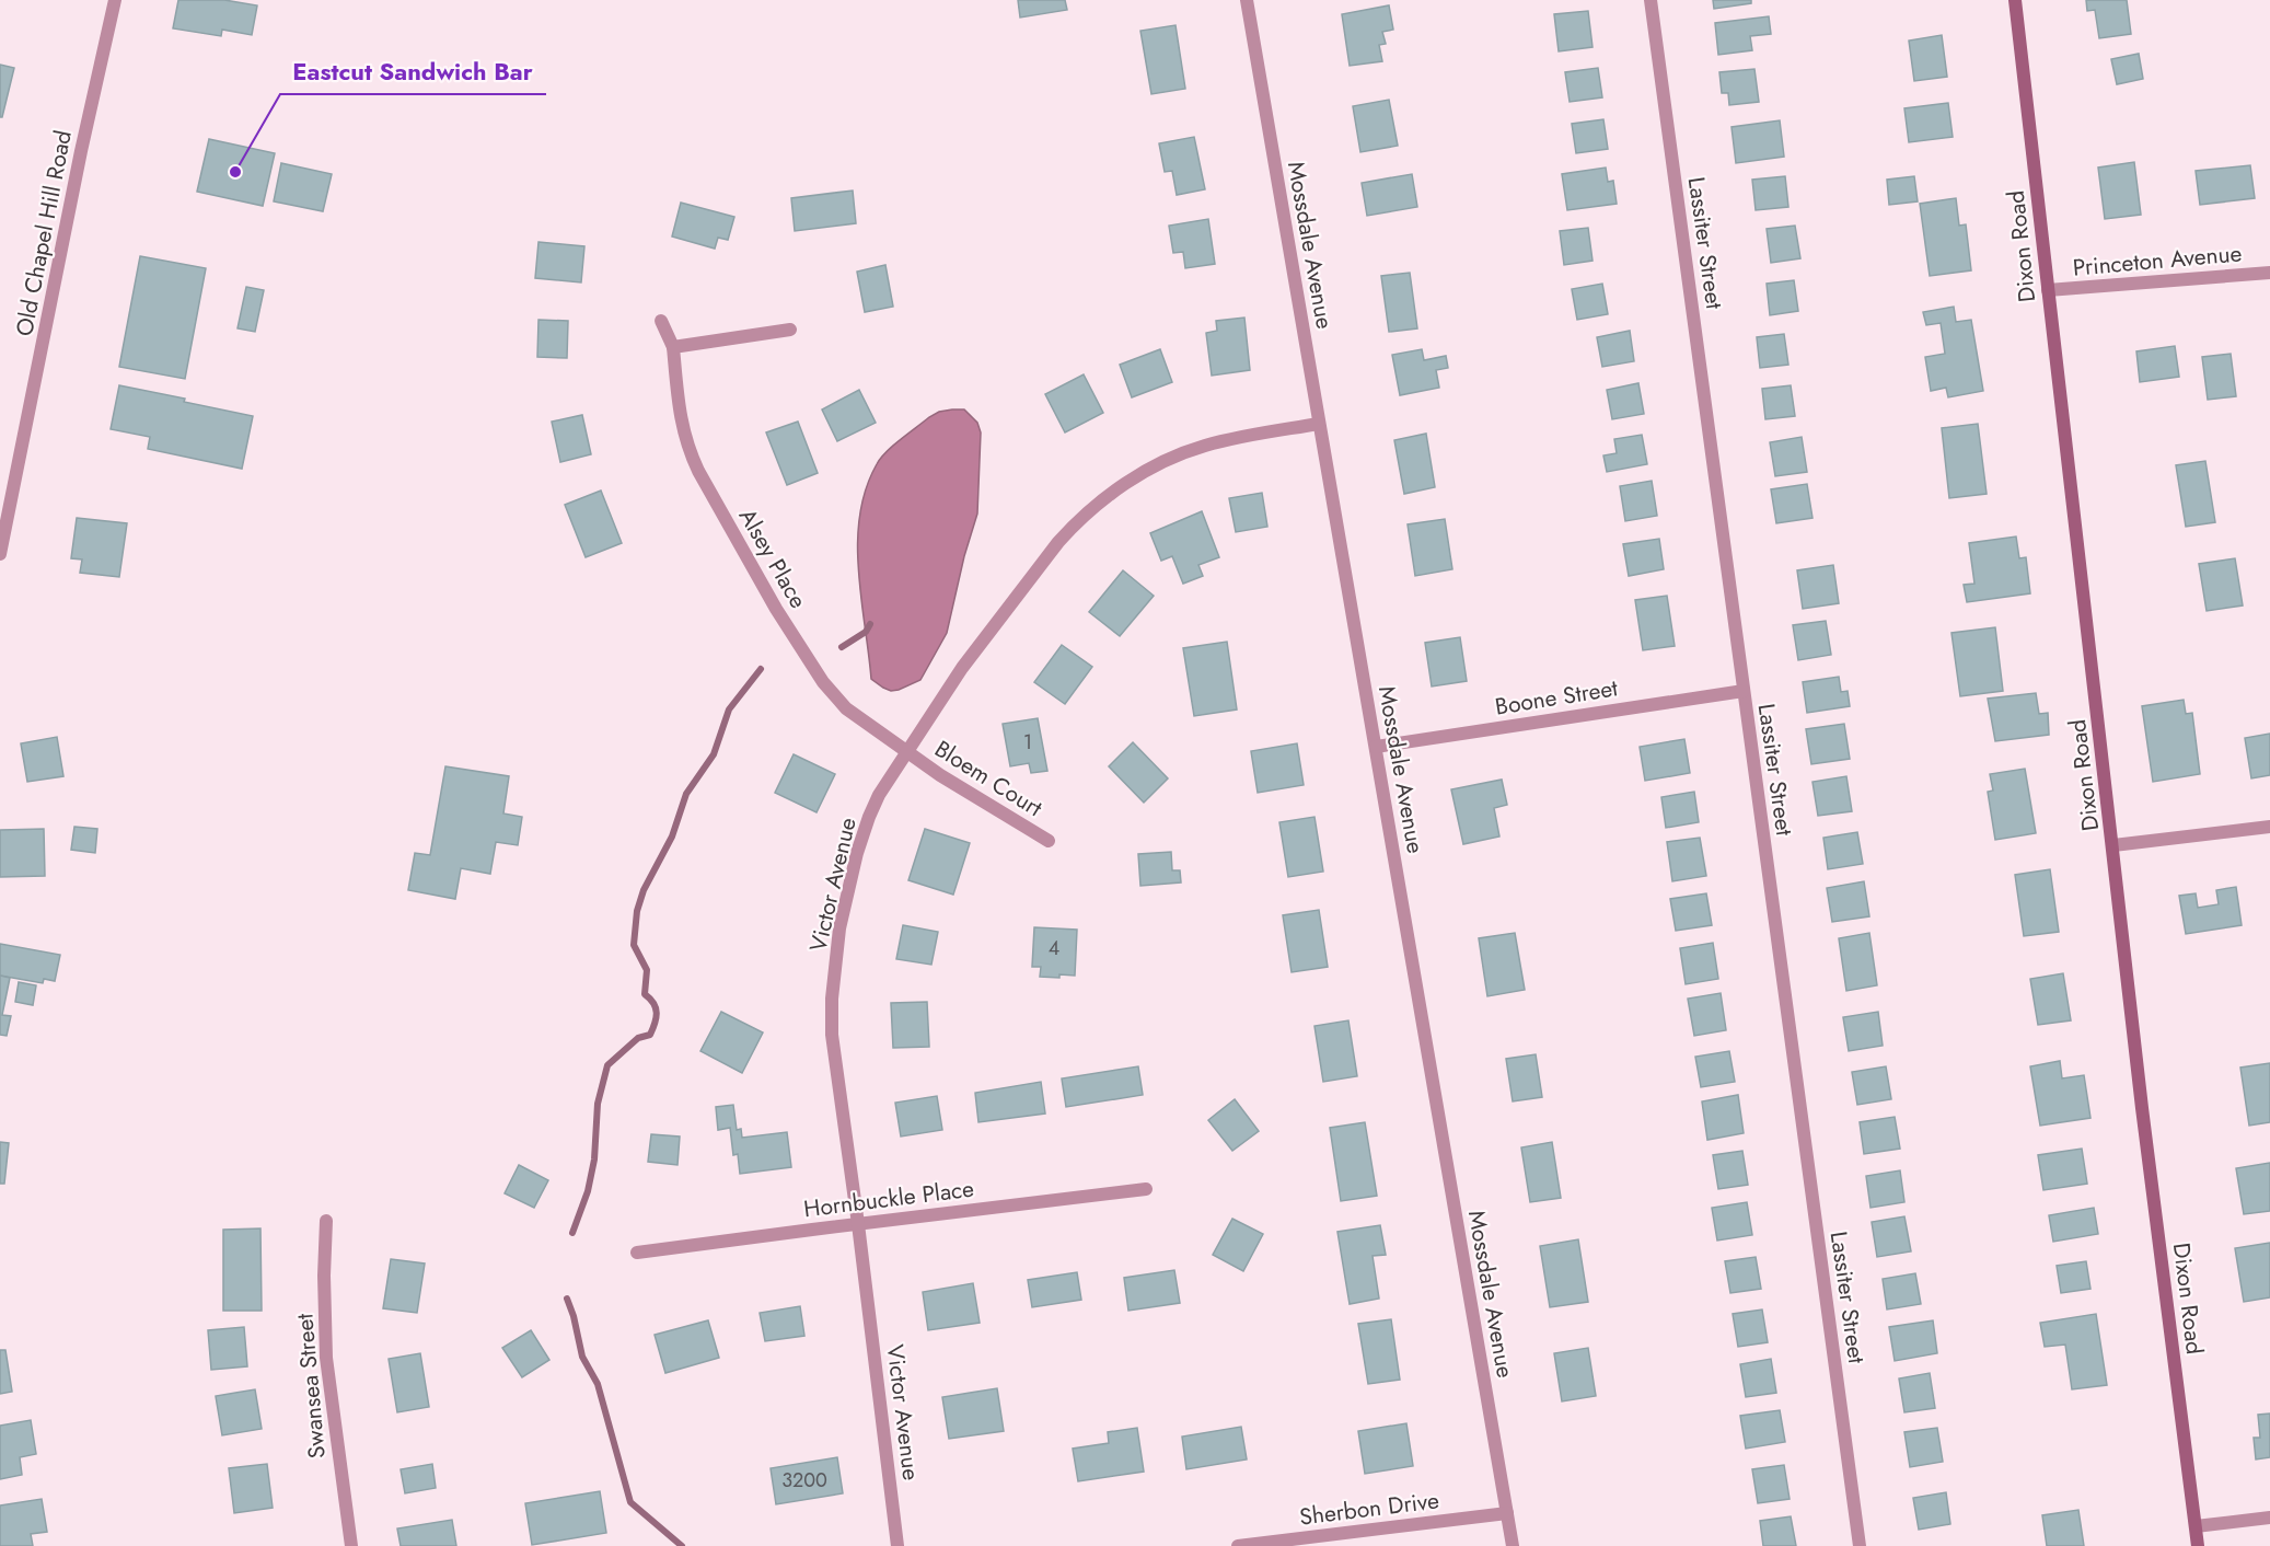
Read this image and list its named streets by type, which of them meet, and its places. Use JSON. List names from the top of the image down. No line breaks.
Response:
{"streets":{"street":["Old Chapel Hill Road","Lassiter Street","Mossdale Avenue","Dixon Road","Princeton Avenue","Alsey Place","Boone Street","Bloem Court","Victor Avenue","Hornbuckle Place","Swansea Street","Sherbon Drive"]},"crossings":[["Lassiter Street","Boone Street"],["Mossdale Avenue","Boone Street"],["Mossdale Avenue","Victor Avenue"],["Mossdale Avenue","Sherbon Drive"],["Dixon Road","Princeton Avenue"],["Alsey Place","Bloem Court"],["Alsey Place","Victor Avenue"],["Bloem Court","Victor Avenue"],["Victor Avenue","Hornbuckle Place"]],"places":["Eastcut Sandwich Bar"],"house_numbers":["1","4","3200"]}
